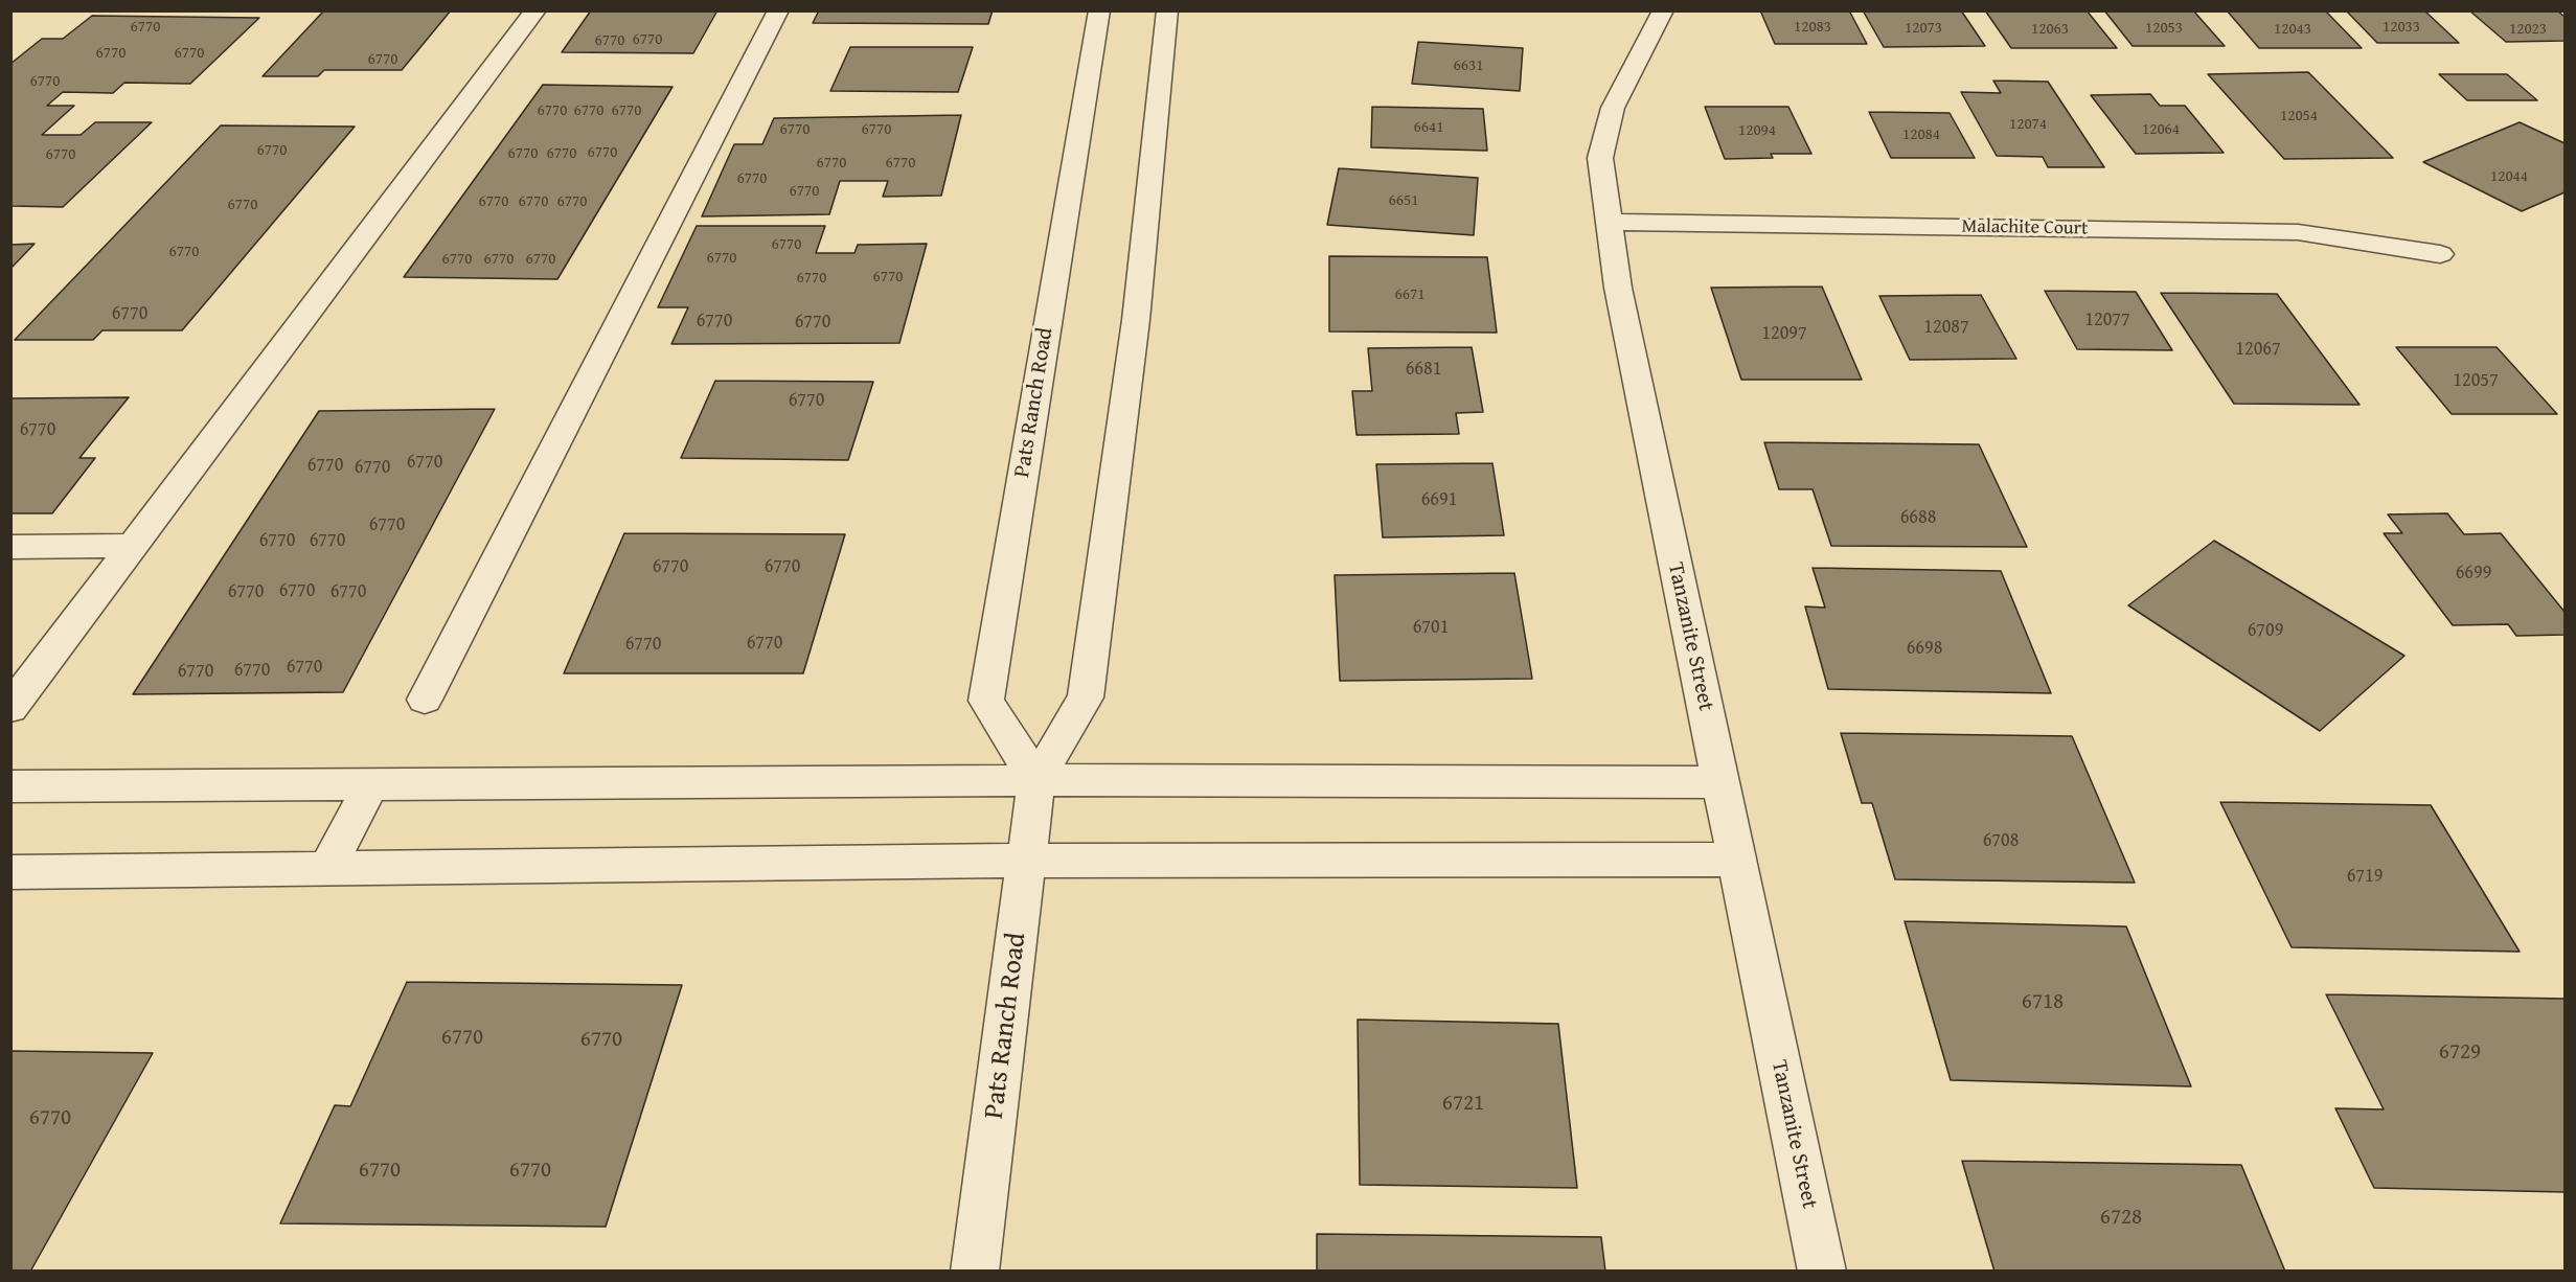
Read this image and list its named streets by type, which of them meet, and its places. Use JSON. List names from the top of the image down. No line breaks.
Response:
{"streets":{"street":["Malachite Court","Pats Ranch Road","Tanzanite Street"]},"crossings":[["Malachite Court","Tanzanite Street"]],"house_numbers":["6770","12083","12033","12073","12053","12063","12043","12023","6770","6770","6770","6770","6770","6631","6770","6770","6770","6770","12054","12074","6641","6770","6770","12064","12094","12084","6770","6770","6770","6770","6770","6770","6770","12044","6770","6770","6651","6770","6770","6770","6770","6770","6770","6770","6770","6770","6770","6770","6770","6671","6770","12077","6770","6770","12087","12097","12067","6681","12057","6770","6770","6770","6770","6770","6691","6688","6770","6770","6770","6770","6770","6699","6770","6770","6770","6701","6709","6770","6770","6698","6770","6770","6770","6708","6719","6718","6770","6770","6729","6721","6770","6770","6770","6728"]}
